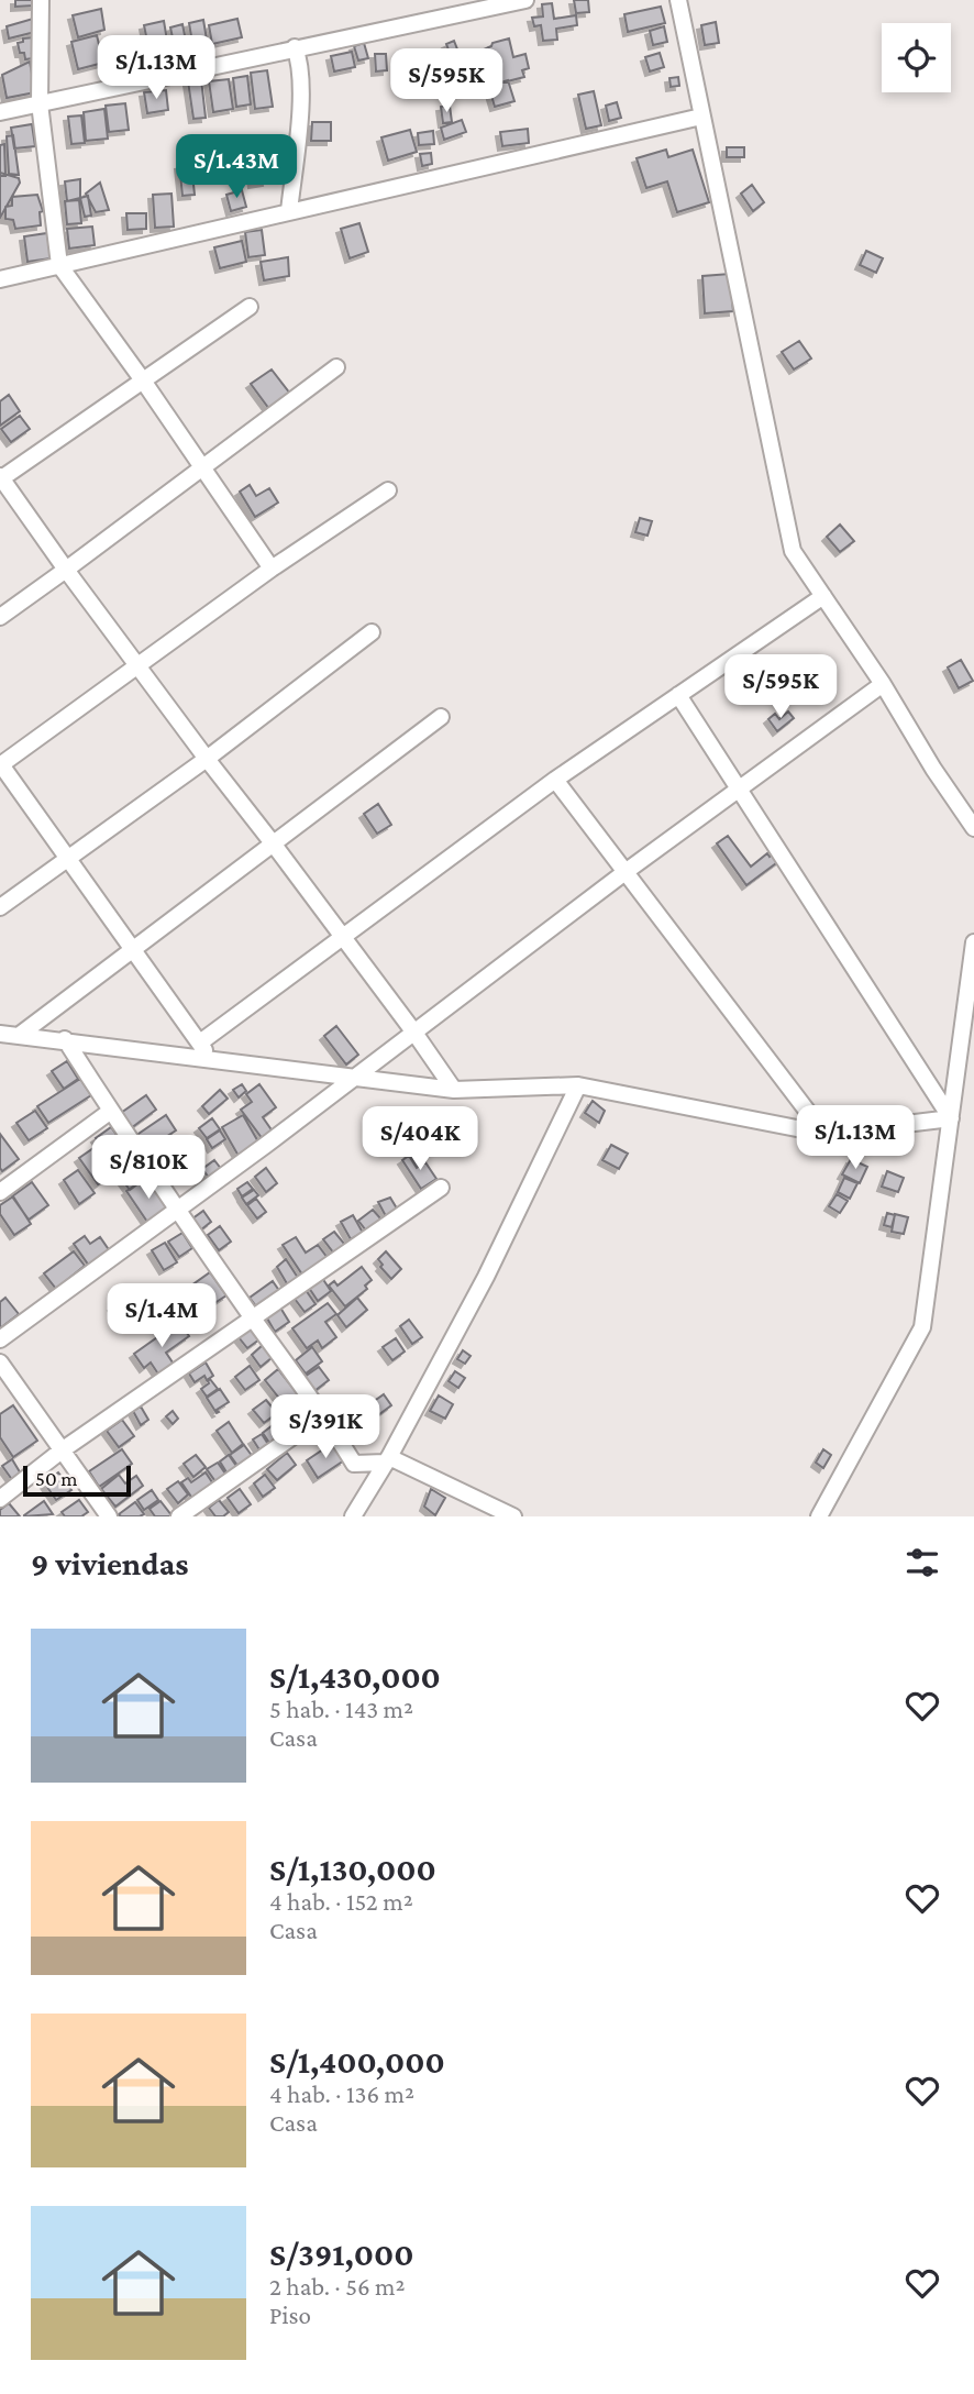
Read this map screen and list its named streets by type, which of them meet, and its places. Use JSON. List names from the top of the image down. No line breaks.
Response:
{"scale_bar":"50 m","page":{"price":["S/1.13M","S/595K","S/1.43M","S/595K","S/1.13M","S/404K","S/810K","S/1.4M","S/391K"],"scale":"50 m","heading":"9 viviendas","list":[{"name":"S/1,430,000","note":"5 hab. · 143 m² · Casa"},{"name":"S/1,130,000","note":"4 hab. · 152 m² · Casa"},{"name":"S/1,400,000","note":"4 hab. · 136 m² · Casa"},{"name":"S/391,000","note":"2 hab. · 56 m² · Piso"}]}}
